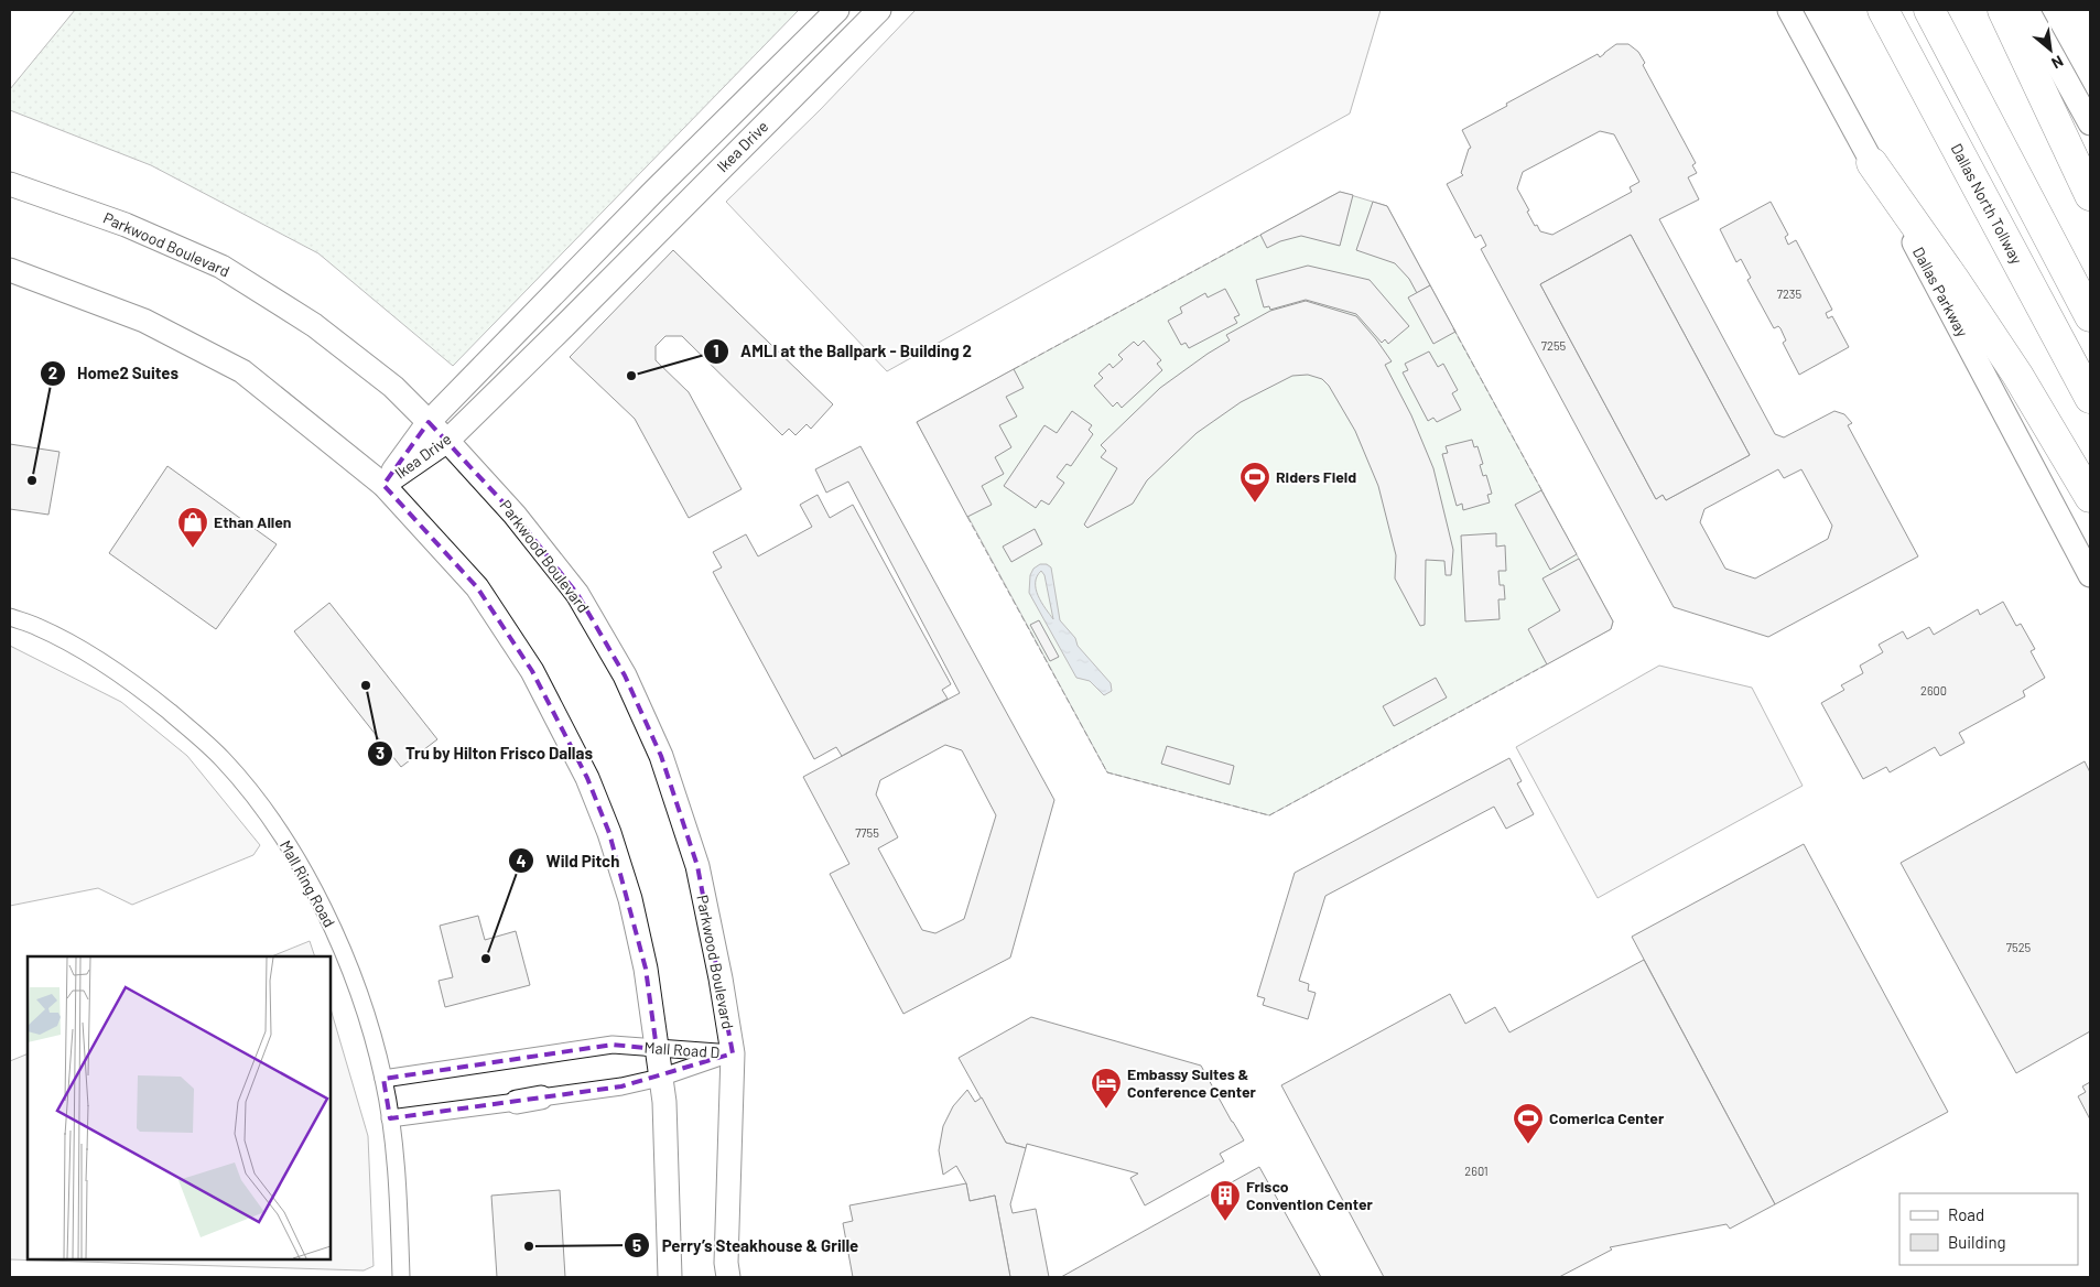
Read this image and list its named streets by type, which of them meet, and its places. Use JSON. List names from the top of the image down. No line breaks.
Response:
{"streets":{"highway":["Dallas North Tollway"],"main road":["Ikea Drive","Parkwood Boulevard","Dallas Parkway","Mall Road D"],"street":["Mall Ring Road"]},"crossings":[["Ikea Drive","Parkwood Boulevard"],["Parkwood Boulevard","Mall Road D"],["Mall Ring Road","Mall Road D"]],"places":{"other":["AMLI at the Ballpark - Building 2","Home2 Suites","Tru by Hilton Frisco Dallas","Wild Pitch","Perry’s Steakhouse & Grille"],"sports":["Riders Field","Comerica Center"],"shop":["Ethan Allen"],"hotel":["Embassy Suites & Conference Center"],"building":["Frisco Convention Center"]},"house_numbers":["7235","7255","2600","7755","7525","2601"],"legend":["Road","Building"],"north":"bottom right"}
